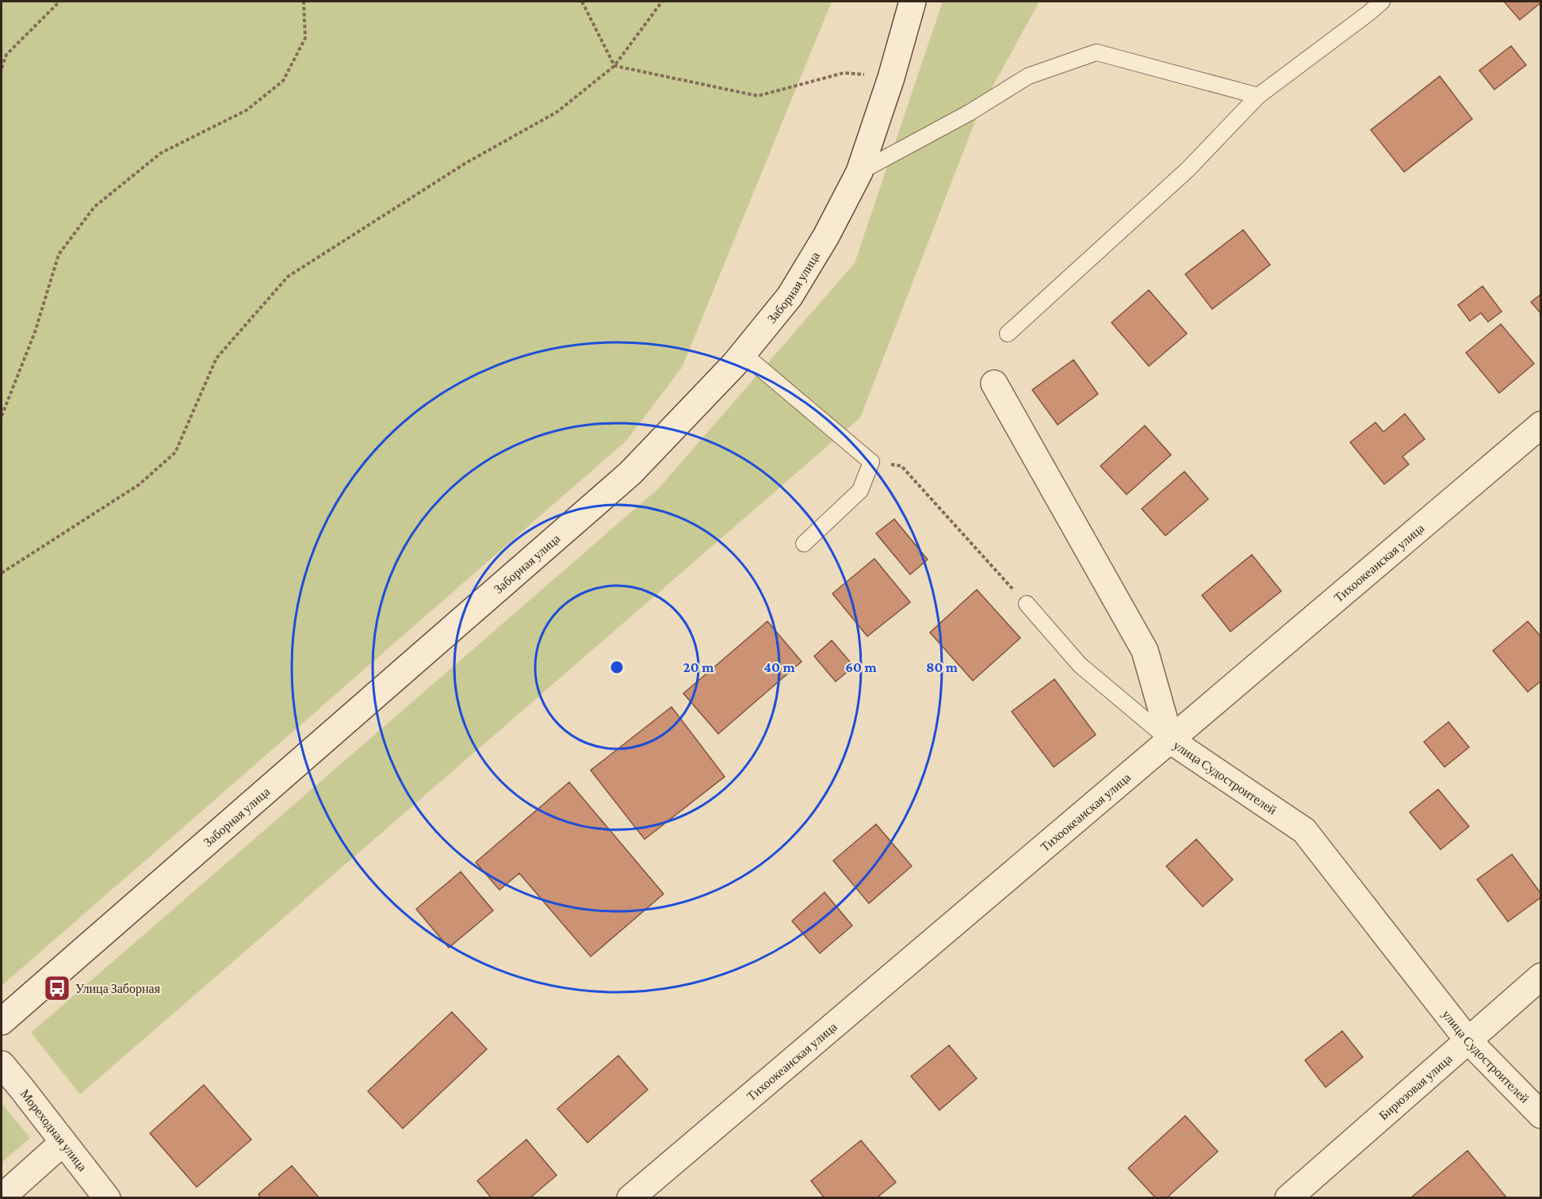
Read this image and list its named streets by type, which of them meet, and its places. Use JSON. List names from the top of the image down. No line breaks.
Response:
{"streets":{"street":["Заборная улица","Тихоокеанская улица","улица Судостроителей","Бирюзовая улица","Мореходная улица"]},"crossings":[["Тихоокеанская улица","улица Судостроителей"],["улица Судостроителей","Бирюзовая улица"]],"places":{"bus stop":["Улица Заборная"]},"rings":["20 m","40 m","60 m","80 m"]}
